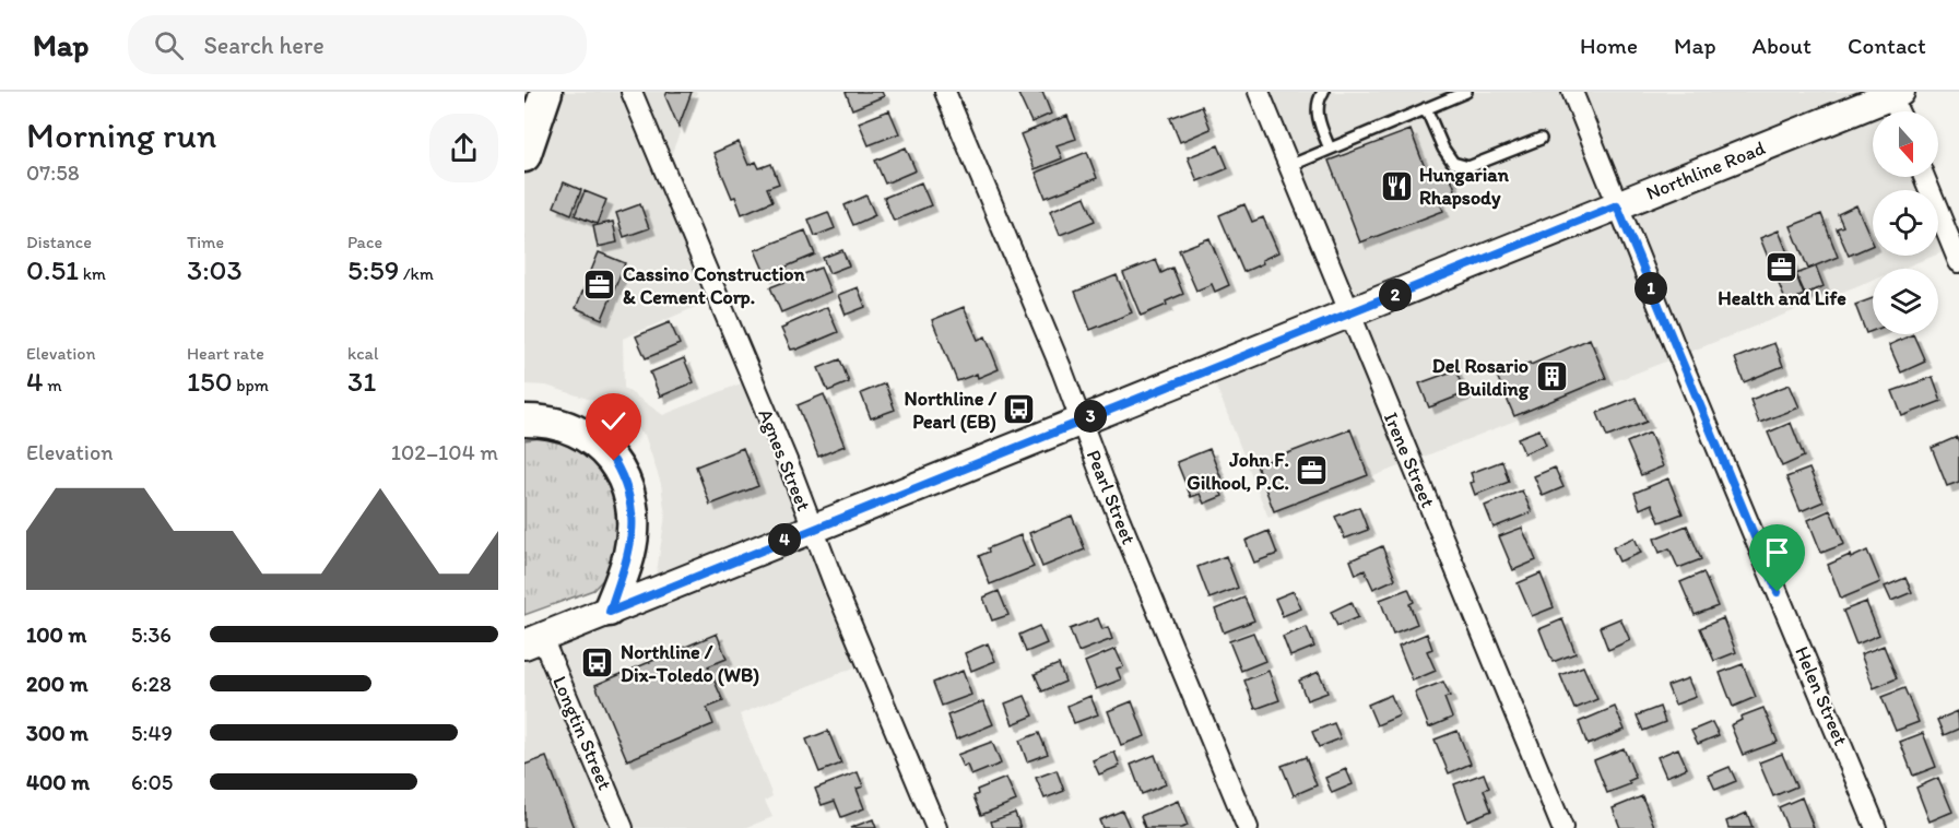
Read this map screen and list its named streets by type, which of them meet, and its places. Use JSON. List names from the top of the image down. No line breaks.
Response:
{"streets":{"main road":["Northline Road"],"street":["Agnes Street","Irene Street","Pearl Street","Helen Street","Longtin Street"]},"crossings":[["Northline Road","Agnes Street"],["Northline Road","Irene Street"],["Northline Road","Pearl Street"],["Northline Road","Helen Street"],["Northline Road","Longtin Street"]],"places":{"restaurant":["Hungarian Rhapsody"],"office":["Health and Life","Cassino Construction & Cement Corp.","John F. Gilhool, P.C."],"building":["Del Rosario Building"],"bus stop":["Northline / Pearl (EB)","Northline / Dix-Toledo (WB)"]},"north":"bottom","page":{"header":"Map","search":"Search here","nav":["Home","Map","About","Contact"],"heading":["Morning run","07:58"],"stats":[["Distance","0.51 km"],["Time","3:03"],["Pace","5:59 /km"],["Elevation","4 m"],["Heart rate","150 bpm"],["kcal","31"]],"pins":["1","2","3","4"],"chart":["Elevation","102–104 m"],"list":[{"name":"100 m","note":"5:36"},{"name":"200 m","note":"6:28"},{"name":"300 m","note":"5:49"},{"name":"400 m","note":"6:05"}]}}
